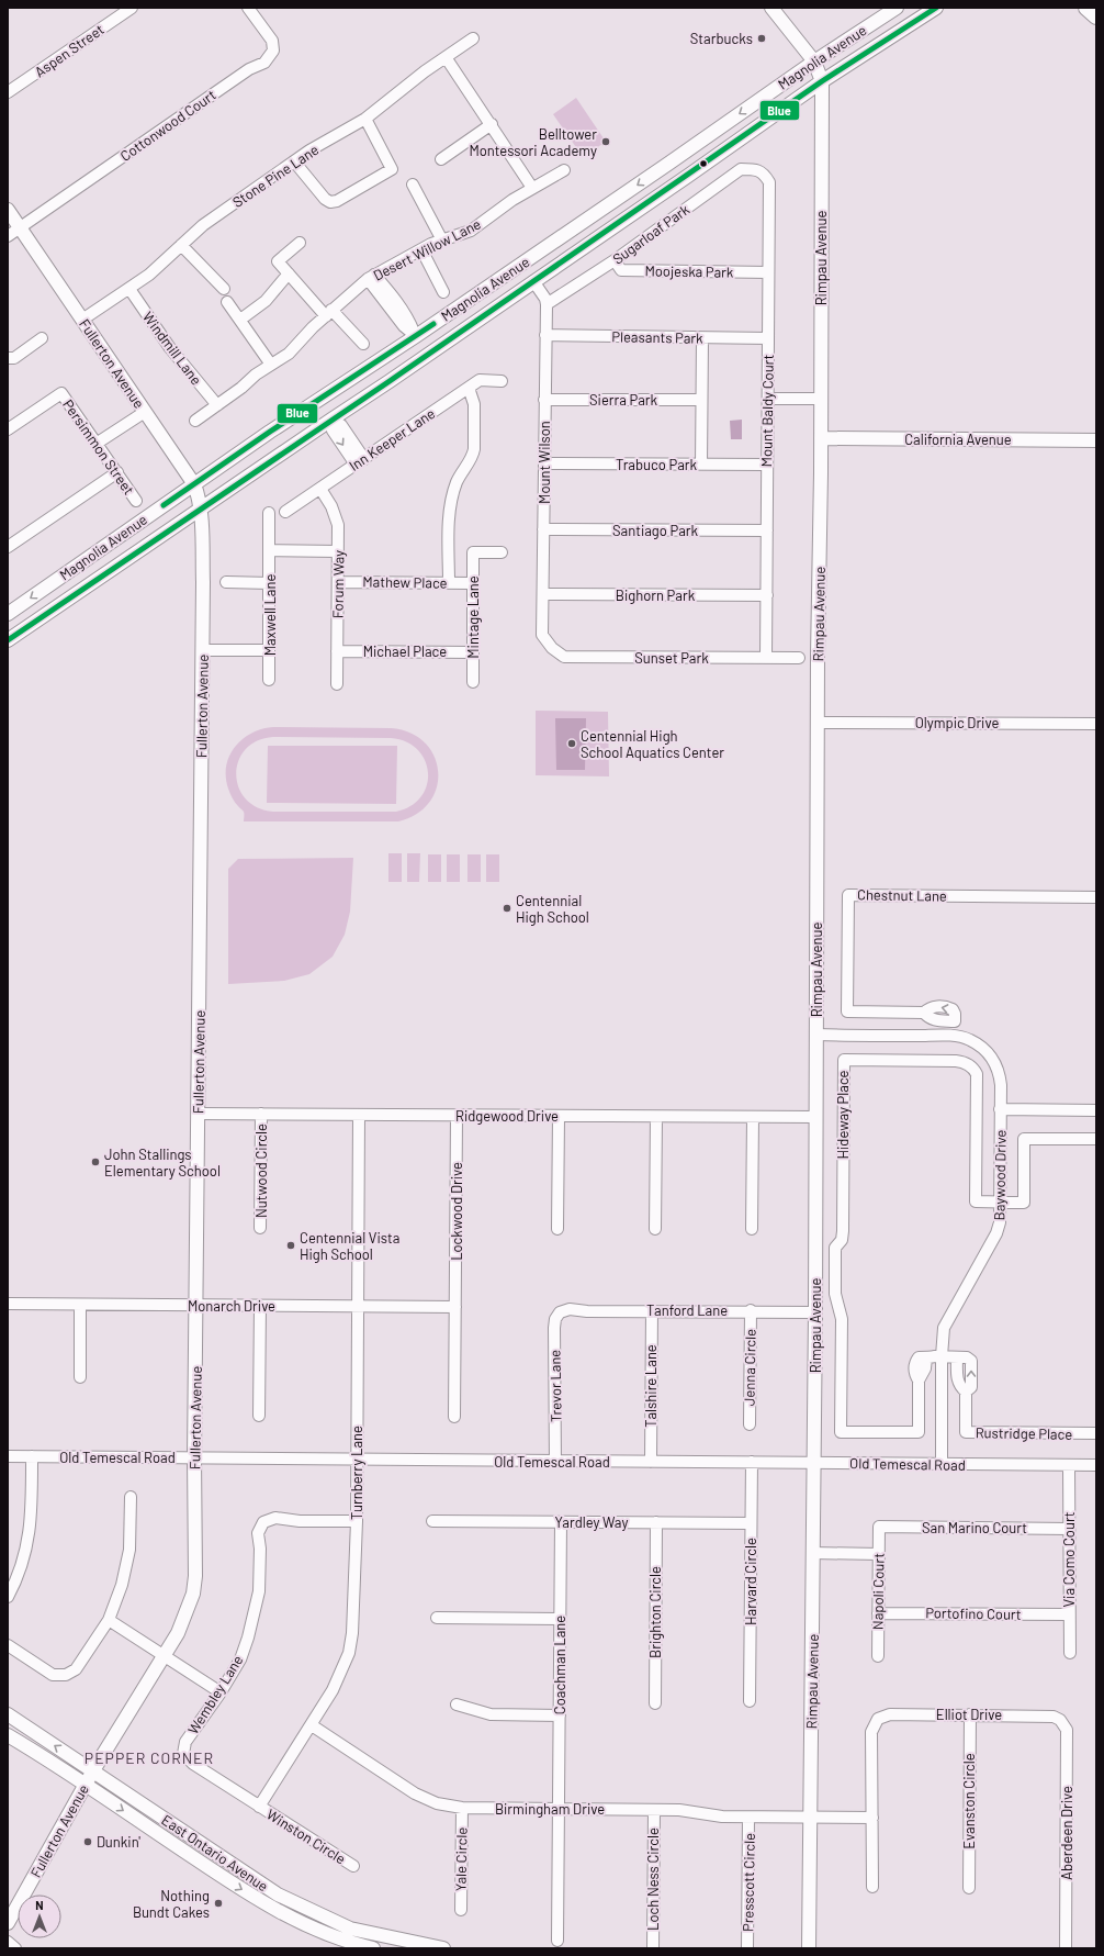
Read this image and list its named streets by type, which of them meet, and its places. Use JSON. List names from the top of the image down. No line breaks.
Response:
{"streets":{"main road":["Magnolia Avenue","Rimpau Avenue","Fullerton Avenue","California Avenue","East Ontario Avenue"],"street":["Aspen Street","Cottonwood Court","Stone Pine Lane","Sugarloaf Park","Desert Willow Lane","Moojeska Park","Pleasants Park","Windmill Lane","Sierra Park","Mount Baldy Court","Inn Keeper Lane","Persimmon Street","Mount Wilson","Trabuco Park","Santiago Park","Mathew Place","Forum Way","Bighorn Park","Maxwell Lane","Mintage Lane","Michael Place","Sunset Park","Olympic Drive","Chestnut Lane","Hideway Place","Ridgewood Drive","Nutwood Circle","Baywood Drive","Lockwood Drive","Monarch Drive","Tanford Lane","Jenna Circle","Trevor Lane","Talshire Lane","Rustridge Place","Old Temescal Road","Turnberry Lane","Yardley Way","San Marino Court","Via Como Court","Harvard Circle","Napoli Court","Brighton Circle","Portofino Court","Coachman Lane","Wembley Lane","Elliot Drive","Evanston Circle","Birmingham Drive","Aberdeen Drive","Winston Circle","Yale Circle","Loch Ness Circle","Presscott Circle"]},"crossings":[["Magnolia Avenue","Rimpau Avenue"],["Magnolia Avenue","Fullerton Avenue"],["Cottonwood Court","Fullerton Avenue"],["Stone Pine Lane","Windmill Lane"],["Stone Pine Lane","Fullerton Avenue"],["Sugarloaf Park","Moojeska Park"],["Sugarloaf Park","Mount Baldy Court"],["Sugarloaf Park","Mount Wilson"],["Desert Willow Lane","Windmill Lane"],["Rimpau Avenue","California Avenue"],["Rimpau Avenue","Olympic Drive"],["Rimpau Avenue","Ridgewood Drive"],["Rimpau Avenue","Baywood Drive"],["Rimpau Avenue","Tanford Lane"],["Rimpau Avenue","Old Temescal Road"],["Rimpau Avenue","Birmingham Drive"],["Moojeska Park","Mount Baldy Court"],["Pleasants Park","Mount Baldy Court"],["Pleasants Park","Mount Wilson"],["Fullerton Avenue","Ridgewood Drive"],["Fullerton Avenue","Monarch Drive"],["Fullerton Avenue","Old Temescal Road"],["Fullerton Avenue","East Ontario Avenue"],["Sierra Park","Mount Wilson"],["Mount Baldy Court","Trabuco Park"],["Mount Baldy Court","Santiago Park"],["Mount Baldy Court","Bighorn Park"],["Mount Baldy Court","Sunset Park"],["Inn Keeper Lane","Forum Way"],["Mount Wilson","Trabuco Park"],["Mount Wilson","Santiago Park"],["Mount Wilson","Bighorn Park"],["Mount Wilson","Sunset Park"],["Mathew Place","Forum Way"],["Mathew Place","Mintage Lane"],["Forum Way","Michael Place"],["Mintage Lane","Michael Place"],["Chestnut Lane","Baywood Drive"],["Hideway Place","Baywood Drive"],["Hideway Place","Rustridge Place"],["Ridgewood Drive","Nutwood Circle"],["Ridgewood Drive","Lockwood Drive"],["Ridgewood Drive","Turnberry Lane"],["Baywood Drive","Rustridge Place"],["Baywood Drive","Old Temescal Road"],["Lockwood Drive","Monarch Drive"],["Monarch Drive","Turnberry Lane"],["Tanford Lane","Jenna Circle"],["Tanford Lane","Trevor Lane"],["Tanford Lane","Talshire Lane"],["Trevor Lane","Old Temescal Road"],["Talshire Lane","Old Temescal Road"],["Old Temescal Road","Turnberry Lane"],["Old Temescal Road","Via Como Court"],["Old Temescal Road","Harvard Circle"],["Turnberry Lane","Wembley Lane"],["Turnberry Lane","Birmingham Drive"],["Turnberry Lane","Winston Circle"],["Yardley Way","Harvard Circle"],["Yardley Way","Brighton Circle"],["Yardley Way","Coachman Lane"],["San Marino Court","Via Como Court"],["San Marino Court","Napoli Court"],["Via Como Court","Portofino Court"],["Napoli Court","Portofino Court"],["Coachman Lane","Birmingham Drive"],["Wembley Lane","Winston Circle"],["Elliot Drive","Evanston Circle"],["Elliot Drive","Birmingham Drive"],["Elliot Drive","Aberdeen Drive"],["Birmingham Drive","Yale Circle"],["Birmingham Drive","Loch Ness Circle"],["Birmingham Drive","Presscott Circle"]],"districts":["PEPPER CORNER"],"places":["Starbucks","Belltower Montessori Academy","Centennial High School Aquatics Center","Centennial High School","John Stallings Elementary School","Centennial Vista High School","Dunkin'","Nothing Bundt Cakes"],"lines":["transit line Blue"],"north":"top"}
